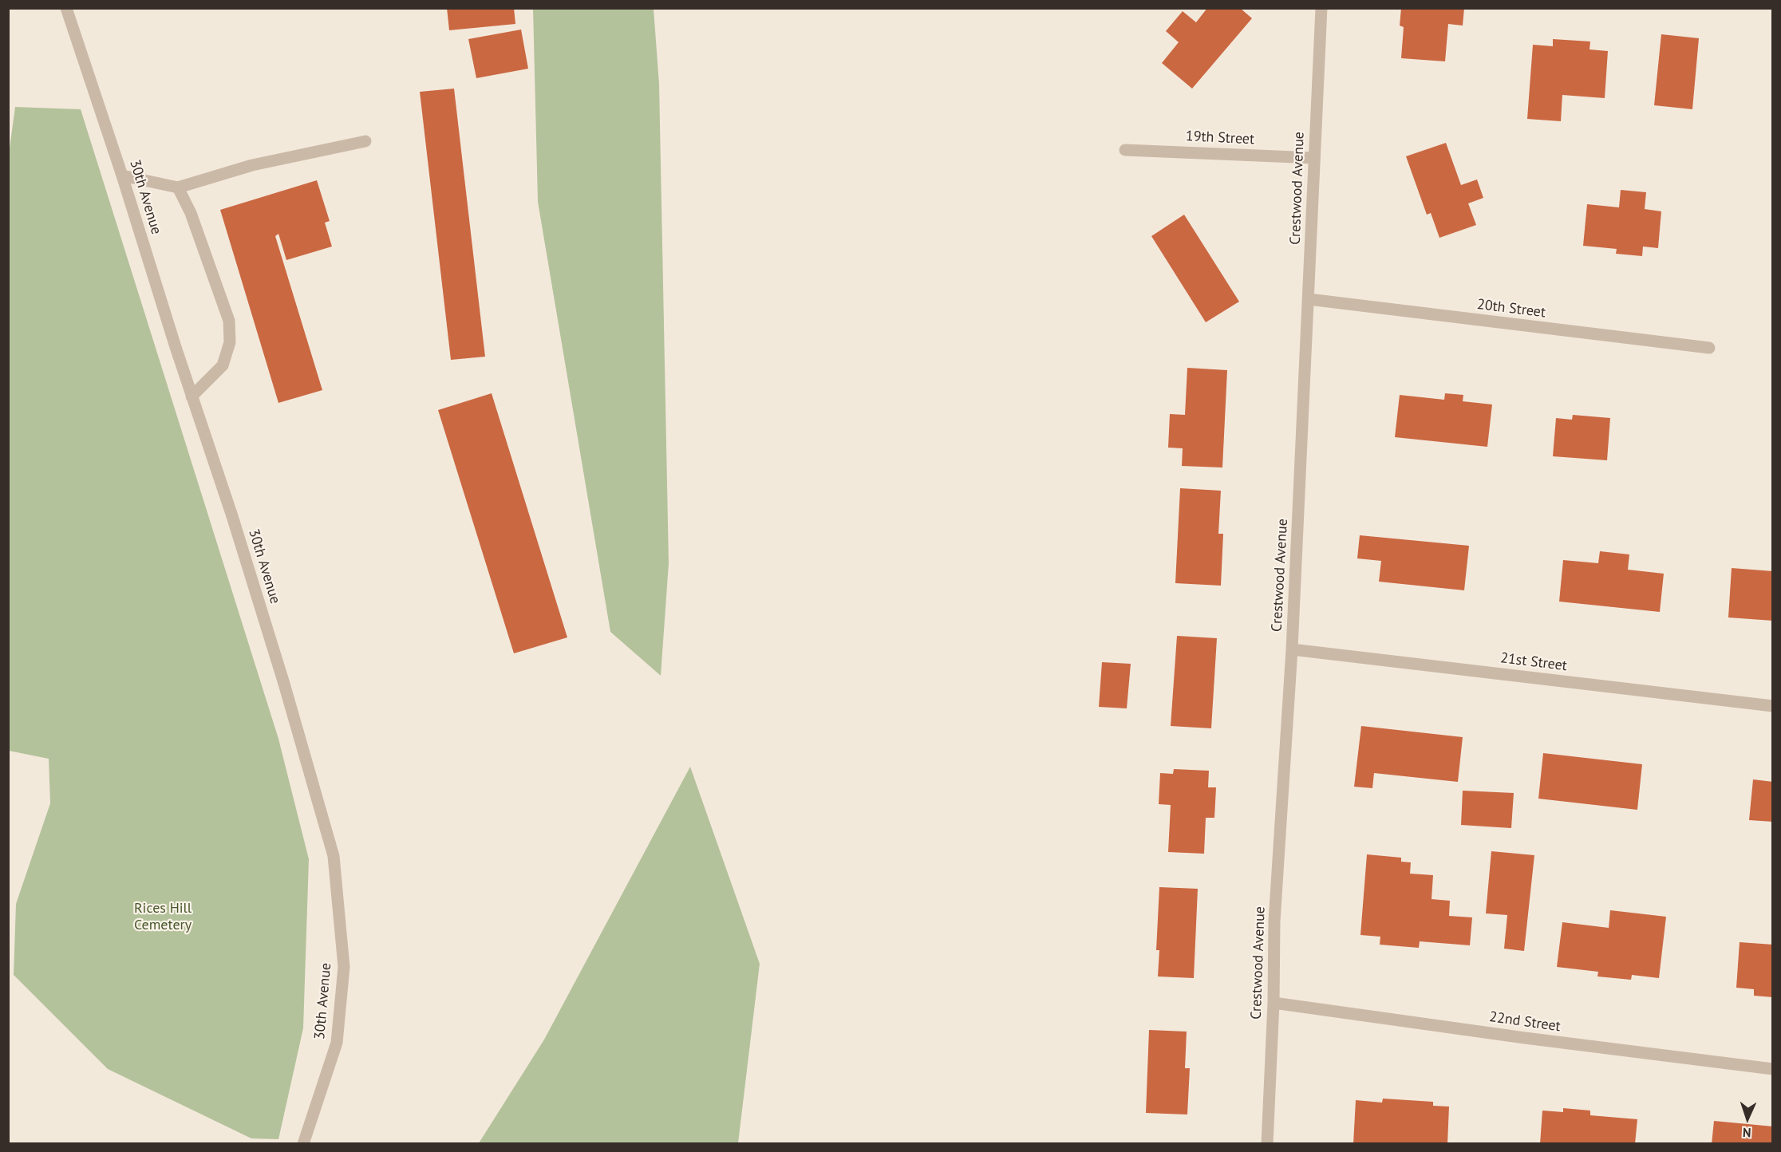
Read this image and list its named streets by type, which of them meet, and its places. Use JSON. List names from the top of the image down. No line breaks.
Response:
{"streets":{"street":["19th Street","Crestwood Avenue","30th Avenue","20th Street","21st Street","22nd Street"]},"crossings":[["19th Street","Crestwood Avenue"],["Crestwood Avenue","20th Street"],["Crestwood Avenue","21st Street"],["Crestwood Avenue","22nd Street"]],"parks":["Rices Hill Cemetery"],"north":"bottom"}
